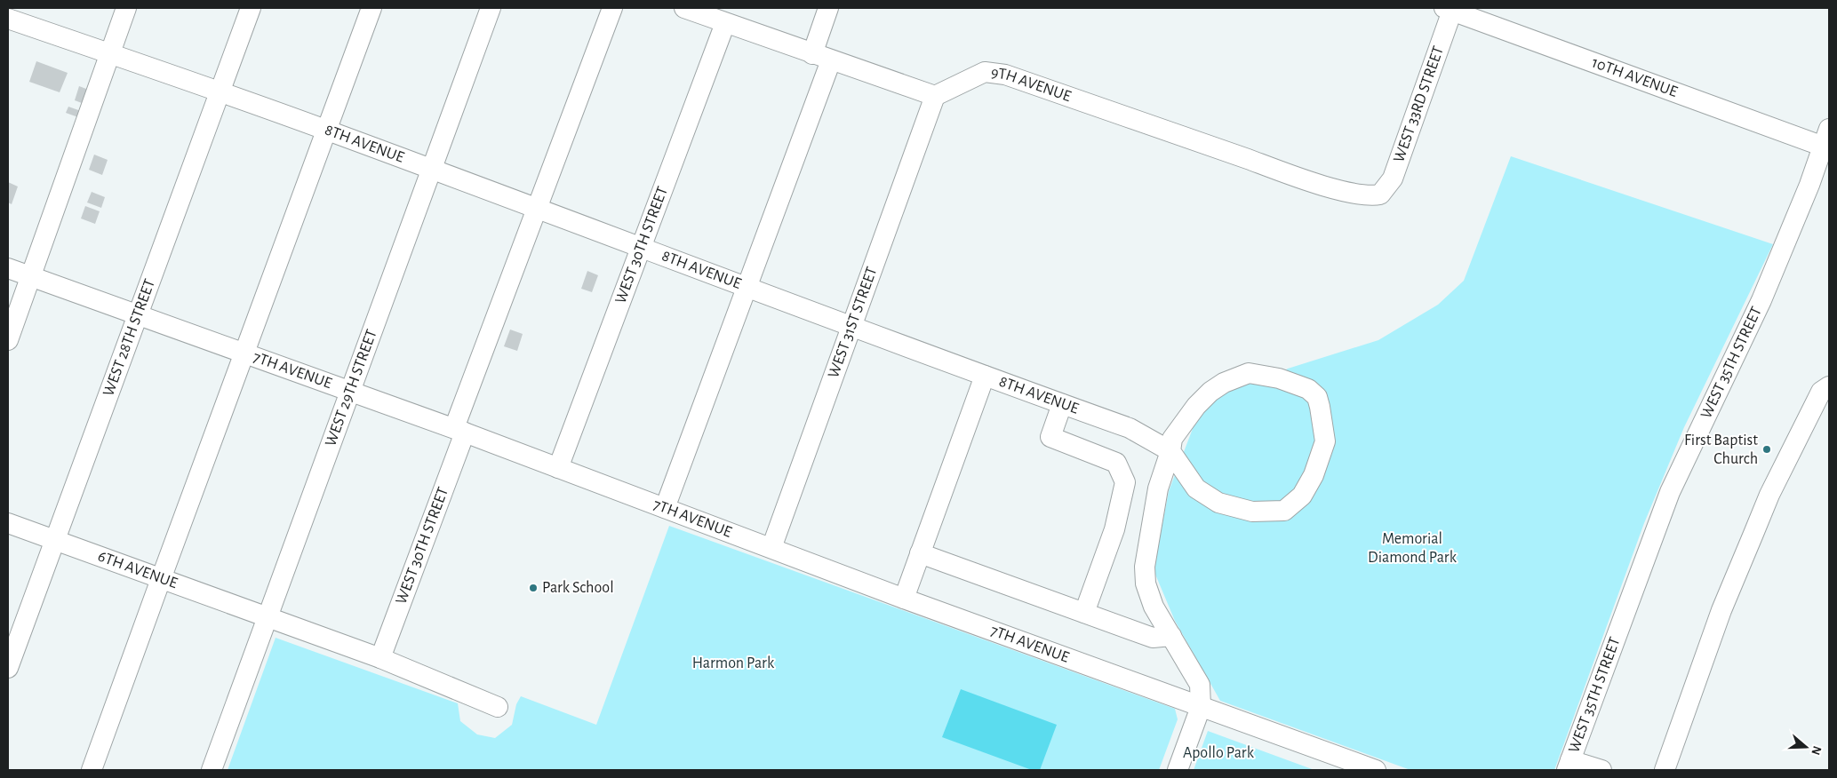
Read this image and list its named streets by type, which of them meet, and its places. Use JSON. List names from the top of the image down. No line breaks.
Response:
{"streets":{"street":["10TH AVENUE","9TH AVENUE","WEST 33RD STREET","8TH AVENUE","WEST 30TH STREET","WEST 31ST STREET","WEST 28TH STREET","WEST 35TH STREET","7TH AVENUE","WEST 29TH STREET","6TH AVENUE"]},"crossings":[["10TH AVENUE","WEST 33RD STREET"],["10TH AVENUE","WEST 35TH STREET"],["9TH AVENUE","WEST 33RD STREET"],["9TH AVENUE","WEST 31ST STREET"],["8TH AVENUE","WEST 30TH STREET"],["8TH AVENUE","WEST 31ST STREET"],["8TH AVENUE","WEST 28TH STREET"],["8TH AVENUE","WEST 29TH STREET"],["WEST 30TH STREET","7TH AVENUE"],["WEST 30TH STREET","6TH AVENUE"],["WEST 31ST STREET","7TH AVENUE"],["WEST 28TH STREET","7TH AVENUE"],["WEST 28TH STREET","6TH AVENUE"],["7TH AVENUE","WEST 29TH STREET"],["WEST 29TH STREET","6TH AVENUE"]],"parks":["Memorial Diamond Park","Harmon Park","Apollo Park"],"places":["First Baptist Church","Park School"],"north":"right"}
